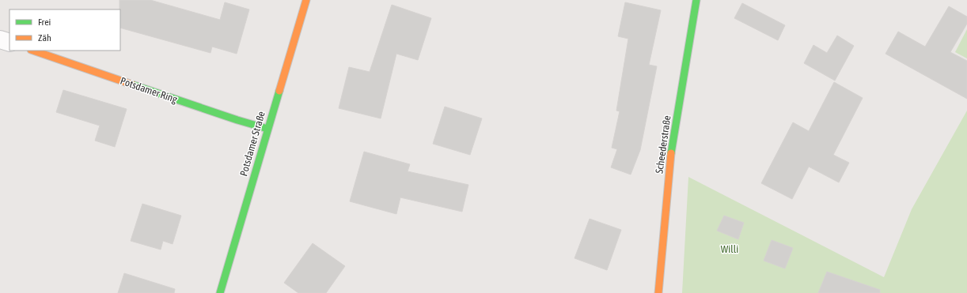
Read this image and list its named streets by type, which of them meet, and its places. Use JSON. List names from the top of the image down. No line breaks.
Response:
{"streets":{"street":["Potsdamer Ring","Potsdamer Straße","Scheederstraße"]},"crossings":[["Potsdamer Ring","Potsdamer Straße"]],"parks":["Willi"],"legend":["Frei","Zäh"]}
